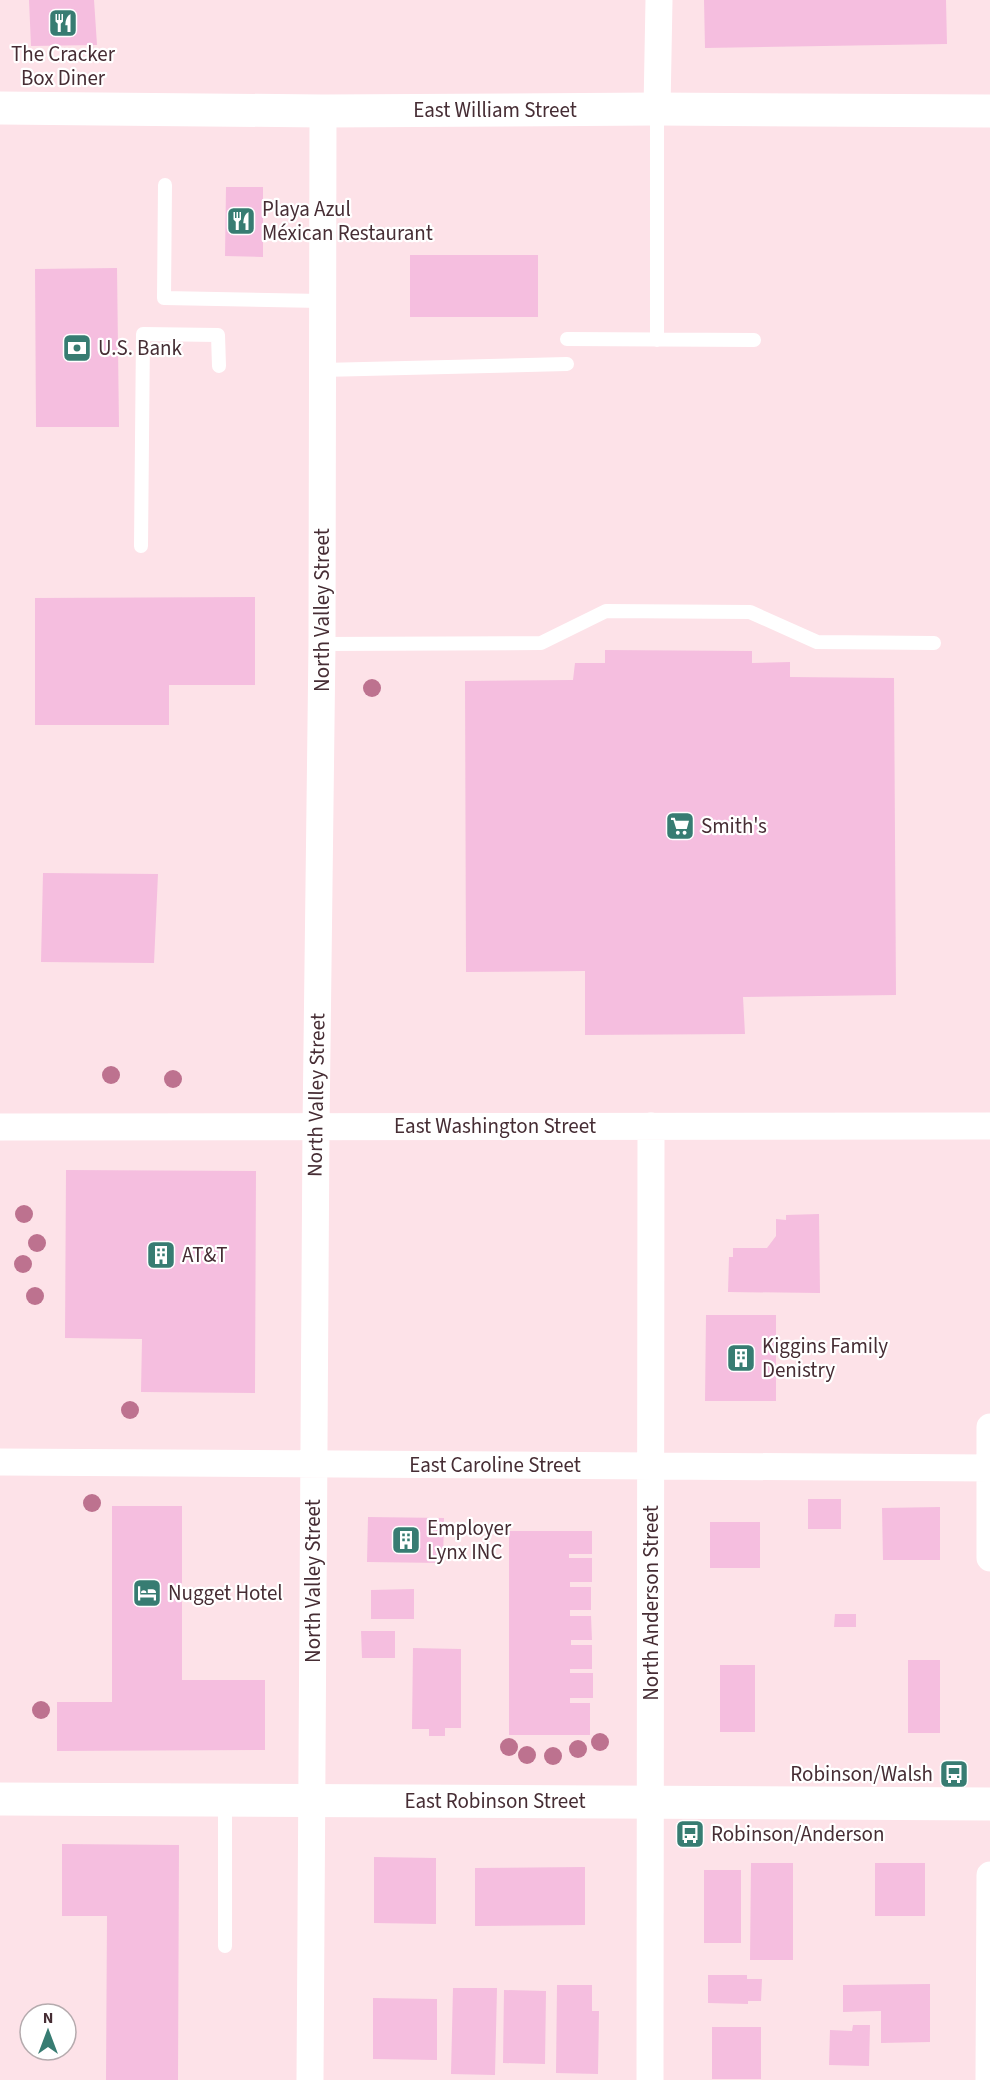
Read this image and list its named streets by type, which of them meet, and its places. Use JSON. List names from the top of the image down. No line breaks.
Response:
{"streets":{"street":["East William Street","North Valley Street","East Washington Street","East Caroline Street","North Anderson Street","East Robinson Street"]},"crossings":[["East William Street","North Valley Street"],["North Valley Street","East Washington Street"],["North Valley Street","East Caroline Street"],["North Valley Street","East Robinson Street"],["East Washington Street","North Anderson Street"],["East Caroline Street","North Anderson Street"],["North Anderson Street","East Robinson Street"]],"places":{"restaurant":["The Cracker Box Diner","Playa Azul Méxican Restaurant"],"bank":["U.S. Bank"],"supermarket":["Smith's"],"building":["AT&T","Kiggins Family Denistry","Employer Lynx INC"],"hotel":["Nugget Hotel"],"bus stop":["Robinson/Walsh","Robinson/Anderson"]},"north":"top"}
